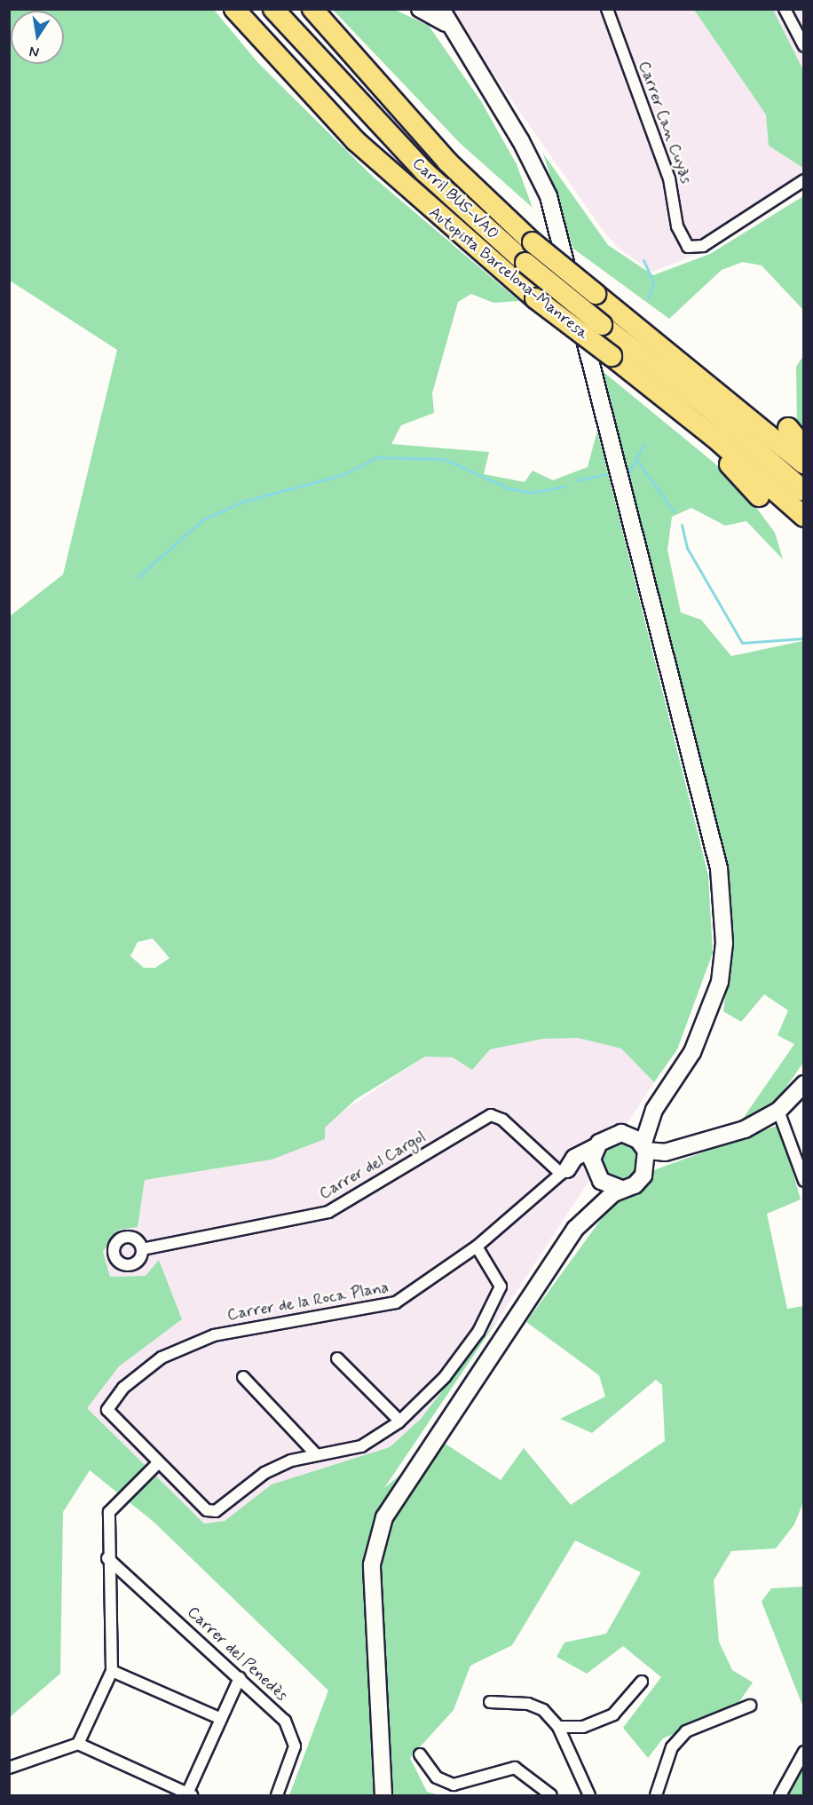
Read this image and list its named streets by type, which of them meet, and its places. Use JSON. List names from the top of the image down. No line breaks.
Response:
{"streets":{"highway":["Carril BUS-VAO","Autopista Barcelona-Manresa"],"street":["Carrer Can Cuyàs","Carrer del Cargol","Carrer de la Roca Plana","Carrer del Penedès"]},"crossings":[["Carrer del Cargol","Carrer de la Roca Plana"]],"north":"bottom"}
